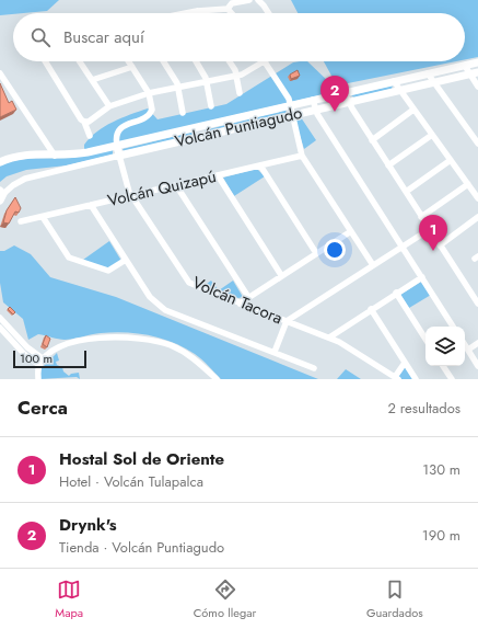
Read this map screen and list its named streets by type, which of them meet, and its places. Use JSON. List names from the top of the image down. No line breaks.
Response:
{"streets":{"main road":["Volcán Puntiagudo","Volcán Tacora"],"street":["Volcán Quizapú"]},"crossings":[["Volcán Puntiagudo","Volcán Tacora"],["Volcán Quizapú","Volcán Tacora"]],"scale_bar":"100 m","page":{"search":"Buscar aquí","pins":["2","1"],"scale":"100 m","heading":["Cerca","2 resultados"],"list":[{"mark":"1","name":"Hostal Sol de Oriente","note":"Hotel · Volcán Tulapalca","value":"130 m"},{"mark":"2","name":"Drynk's","note":"Tienda · Volcán Puntiagudo","value":"190 m"}],"nav":["Mapa","Cómo llegar","Guardados"]}}
